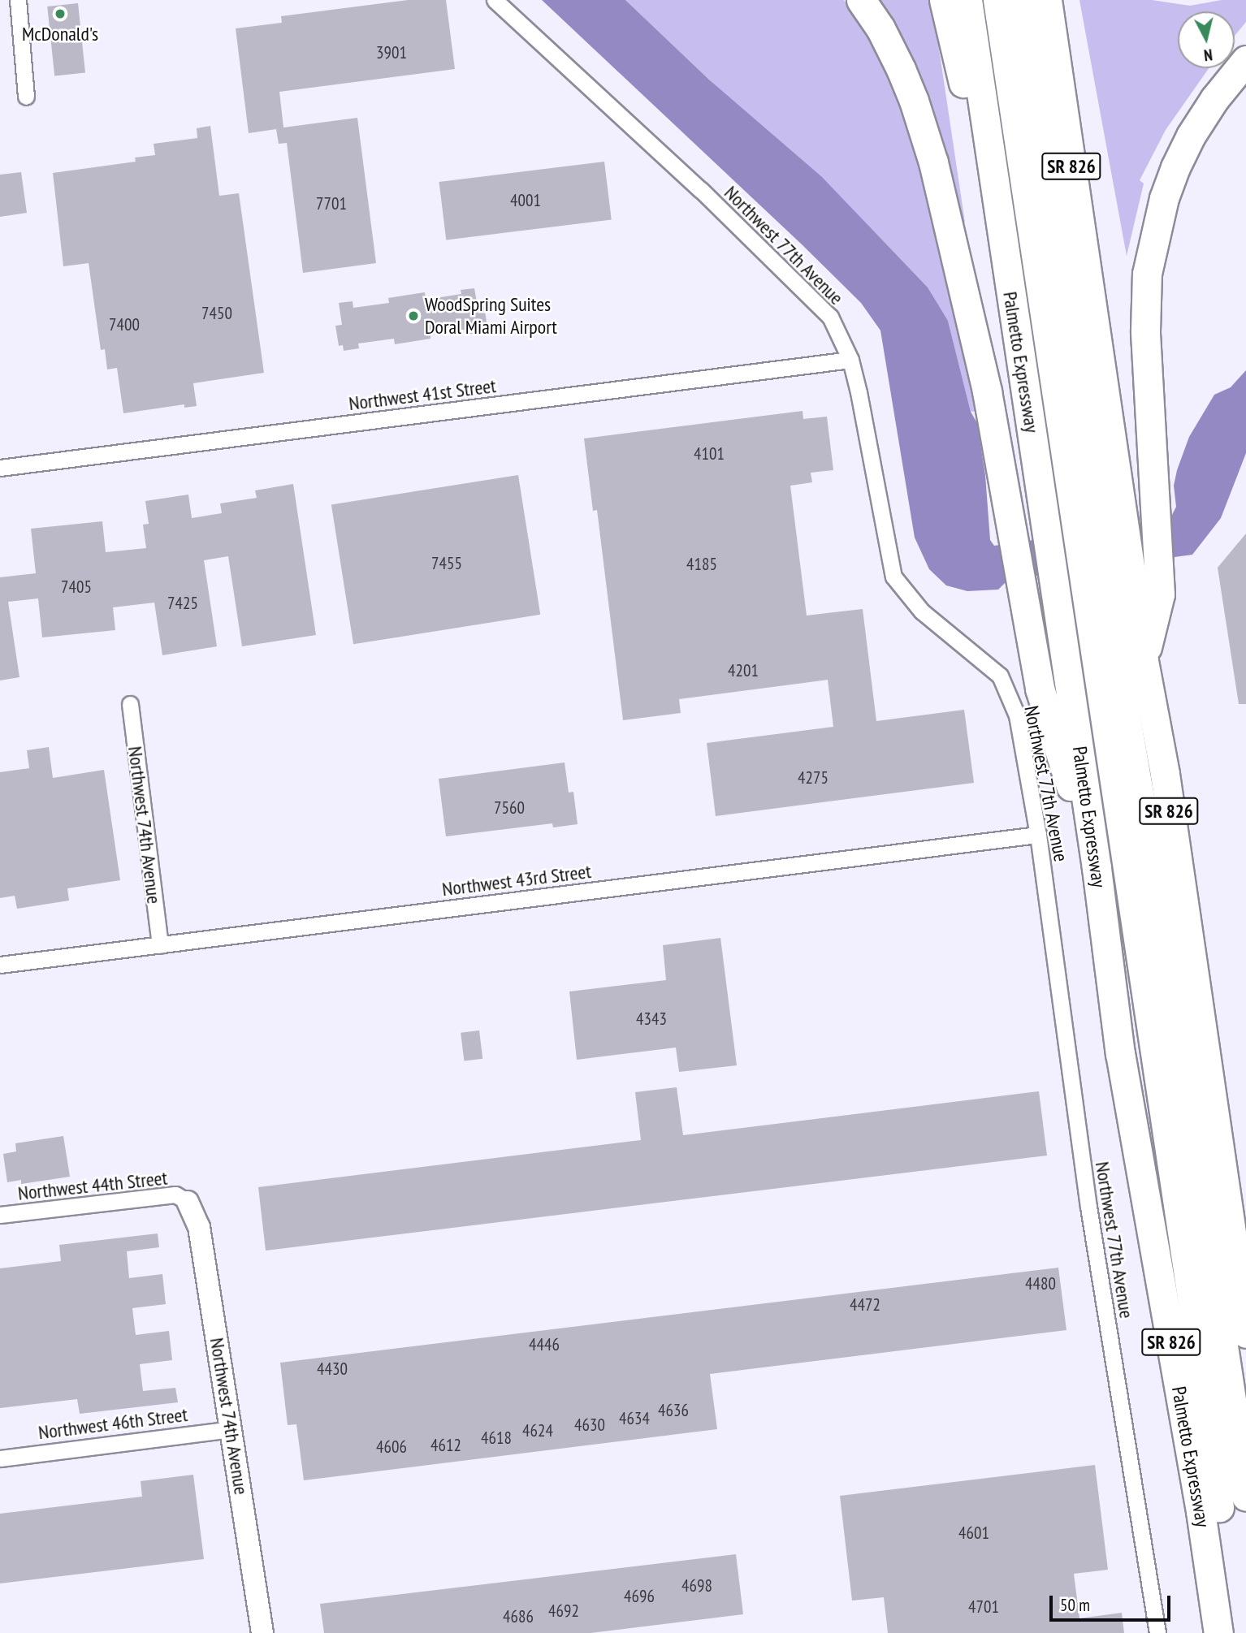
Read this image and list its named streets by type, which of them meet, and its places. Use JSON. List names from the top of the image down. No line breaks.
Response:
{"streets":{"highway":["SR 826","Palmetto Expressway"],"street":["Northwest 77th Avenue","Northwest 41st Street","Northwest 74th Avenue","Northwest 43rd Street","Northwest 44th Street","Northwest 46th Street"]},"crossings":[["Northwest 77th Avenue","Northwest 41st Street"],["Northwest 77th Avenue","Northwest 43rd Street"],["Northwest 74th Avenue","Northwest 43rd Street"],["Northwest 74th Avenue","Northwest 44th Street"],["Northwest 74th Avenue","Northwest 46th Street"]],"places":["McDonald's","WoodSpring Suites Doral Miami Airport"],"house_numbers":["3901","4001","7701","7450","7400","4101","7455","4185","7405","7425","4201","4275","7560","4343","4480","4472","4446","4430","4636","4634","4630","4624","4618","4612","4606","4601","4698","4696","4701","4692","4686"],"scale_bar":"50 m","north":"bottom"}
